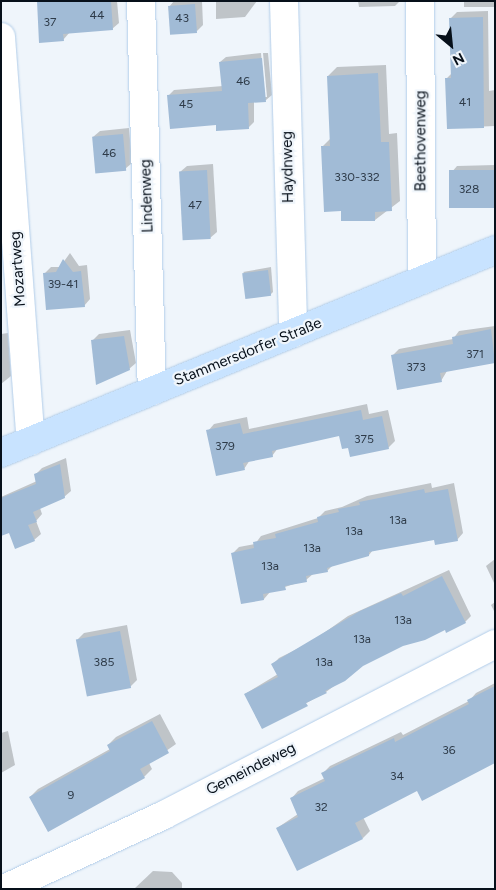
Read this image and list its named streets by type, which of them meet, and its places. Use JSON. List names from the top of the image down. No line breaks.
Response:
{"streets":{"main road":["Stammersdorfer Straße"],"street":["Beethovenweg","Haydnweg","Lindenweg","Mozartweg","Gemeindeweg"]},"crossings":[["Beethovenweg","Stammersdorfer Straße"],["Haydnweg","Stammersdorfer Straße"],["Lindenweg","Stammersdorfer Straße"],["Mozartweg","Stammersdorfer Straße"]],"house_numbers":["44","43","37","46","41","45","46","330-332","328","47","39-41","371","373","375","379","13a","13a","13a","13a","13a","13a","385","13a","36","34","9","32"],"north":"bottom right"}
